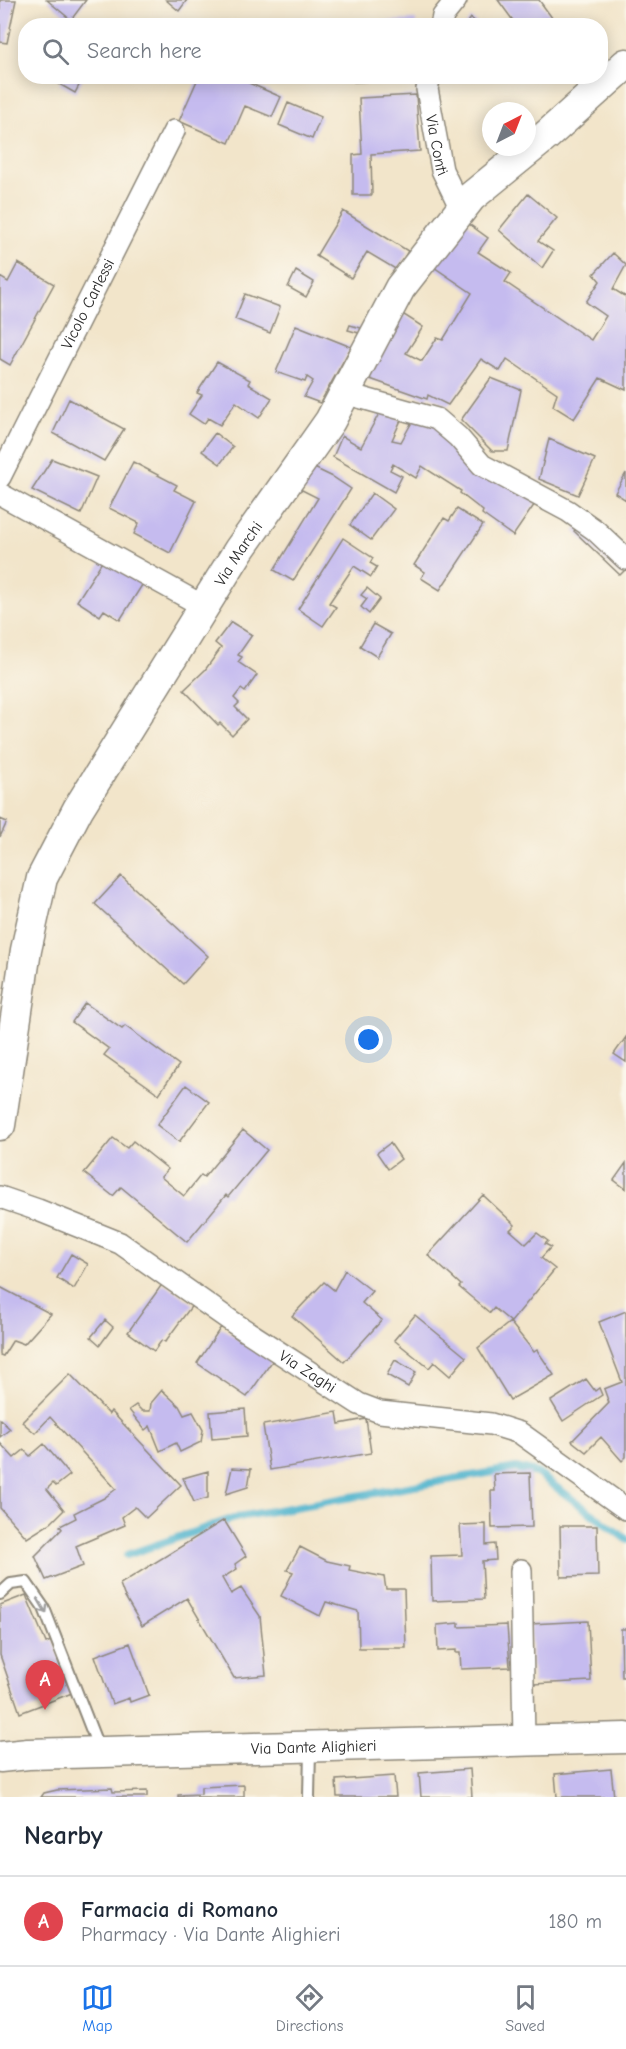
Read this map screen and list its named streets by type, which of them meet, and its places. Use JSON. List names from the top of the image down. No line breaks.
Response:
{"streets":{"main road":["Via Marchi","Via Dante Alighieri"],"street":["Via Conti","Vicolo Carlessi","Via Zaghi"]},"crossings":[["Via Conti","Via Marchi"]],"north":"top right","page":{"search":"Search here","pins":"A","heading":"Nearby","list":[{"mark":"A","name":"Farmacia di Romano","note":"Pharmacy · Via Dante Alighieri","value":"180 m"}],"nav":["Map","Directions","Saved"]}}
